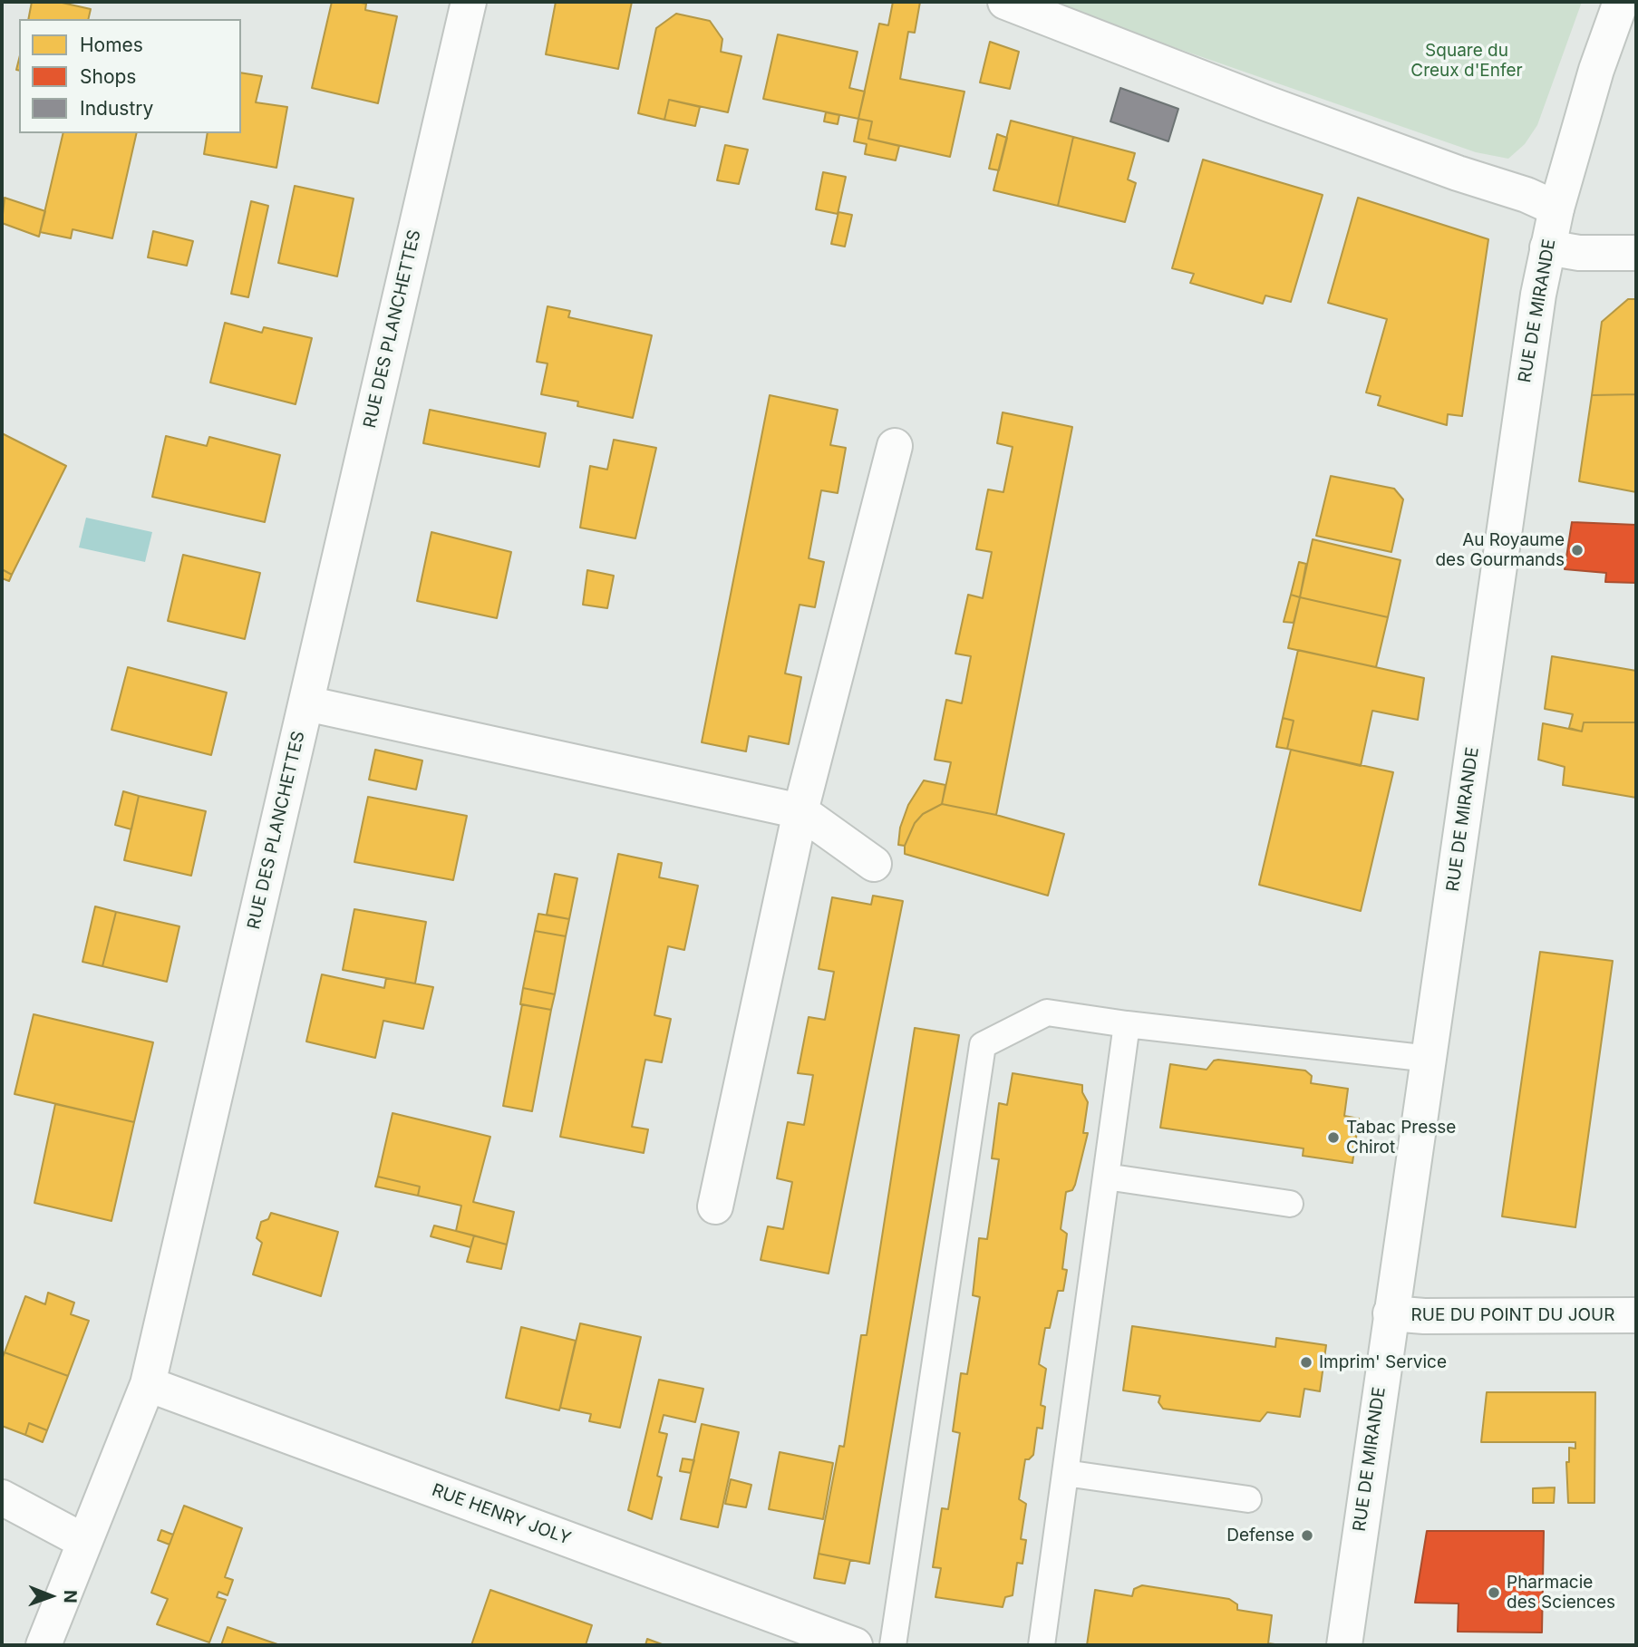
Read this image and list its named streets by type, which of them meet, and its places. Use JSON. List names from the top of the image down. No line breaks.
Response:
{"streets":{"street":["RUE DE MIRANDE","RUE DES PLANCHETTES","RUE DU POINT DU JOUR","RUE HENRY JOLY"]},"crossings":[["RUE DE MIRANDE","RUE DU POINT DU JOUR"],["RUE DES PLANCHETTES","RUE HENRY JOLY"]],"parks":["Square du Creux d'Enfer"],"places":["Au Royaume des Gourmands","Tabac Presse Chirot","Imprim' Service","Defense","Pharmacie des Sciences"],"legend":["Homes","Shops","Industry"],"north":"right"}
